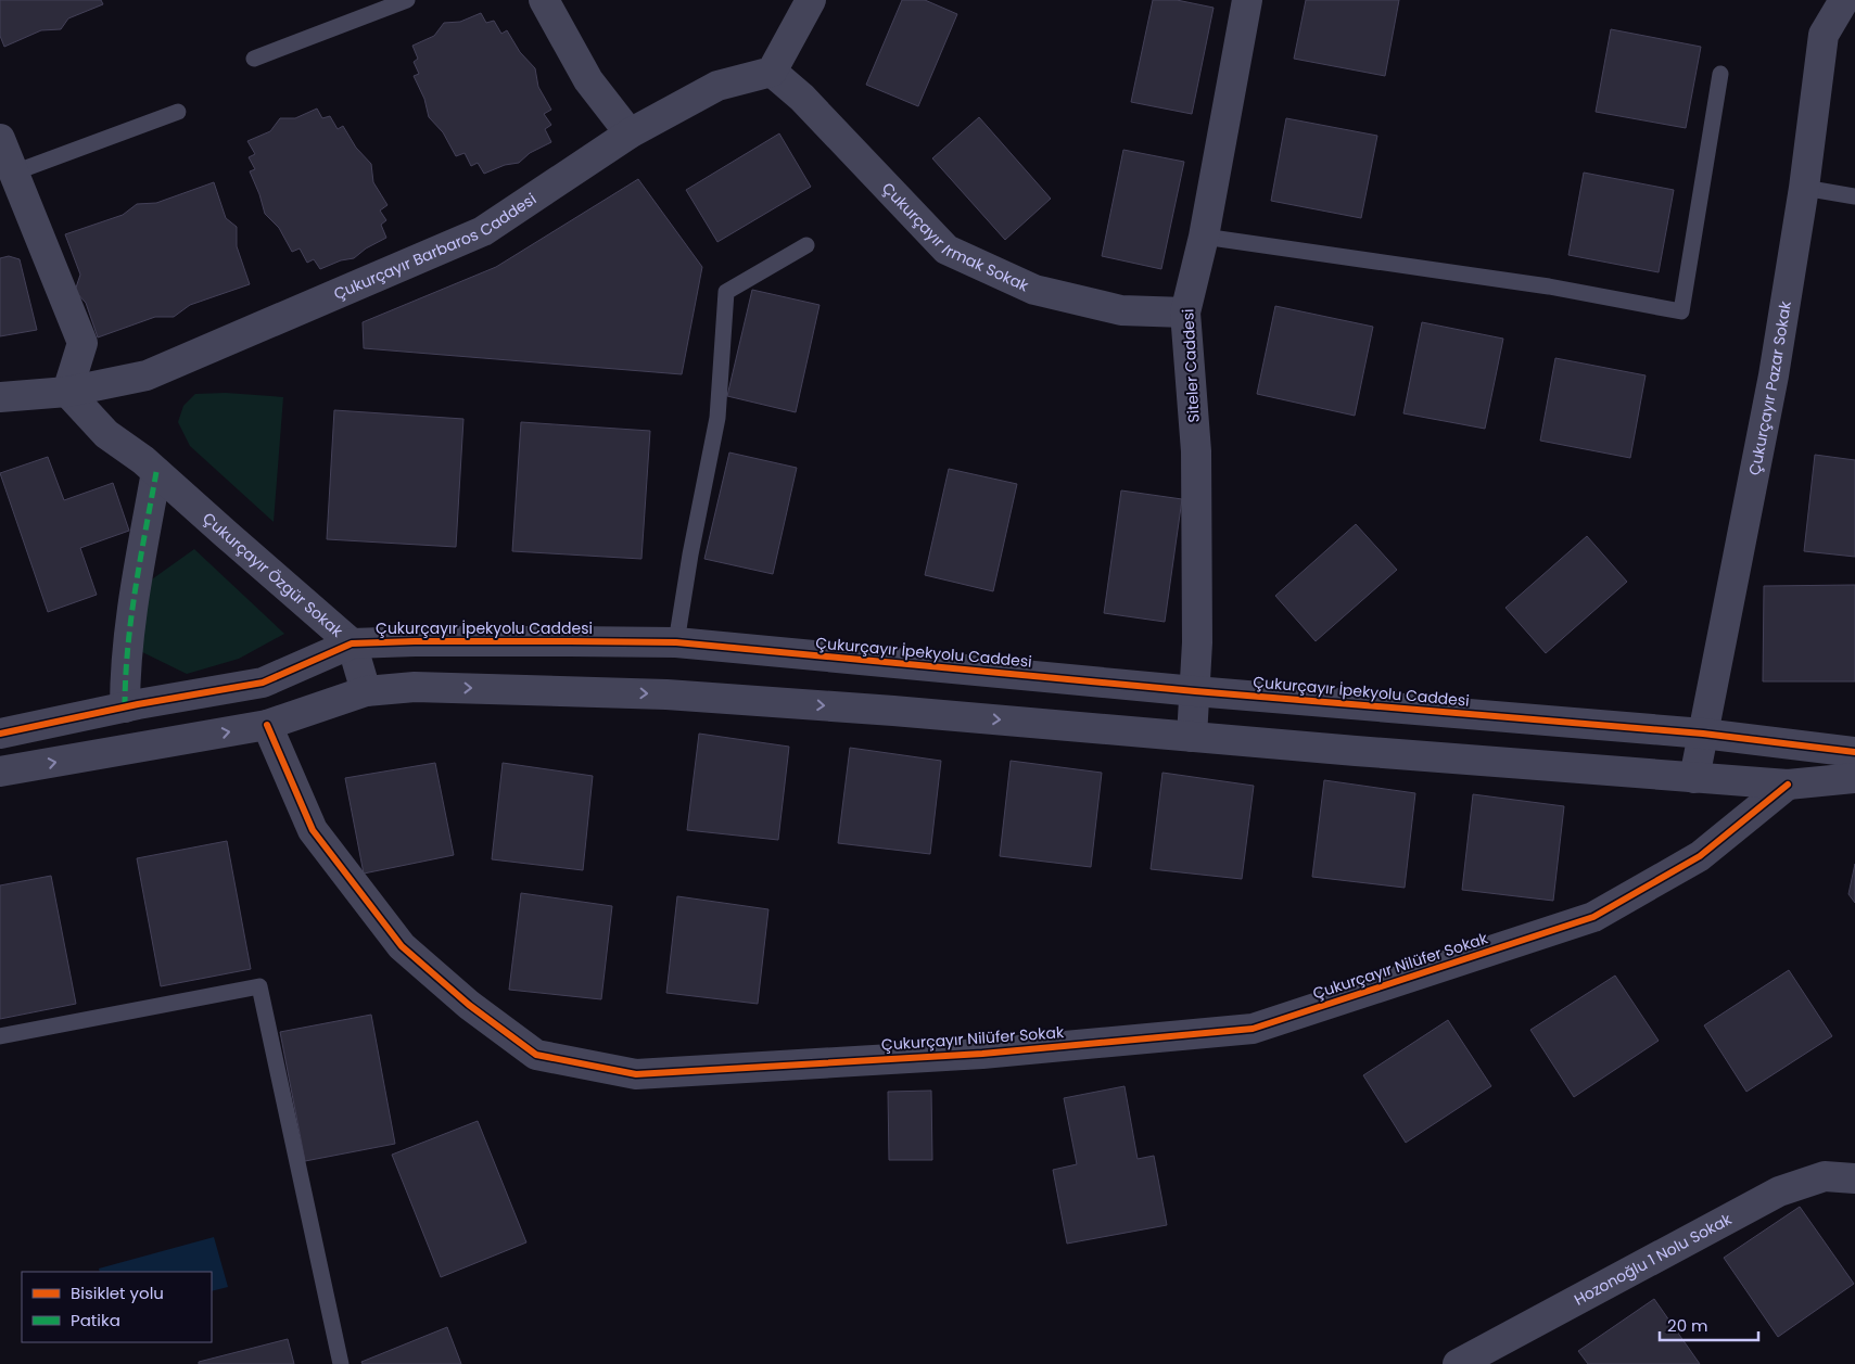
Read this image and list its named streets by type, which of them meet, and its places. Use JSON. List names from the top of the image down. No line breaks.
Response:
{"streets":{"street":["Çukurçayır Irmak Sokak","Çukurçayır Barbaros Caddesi","Siteler Caddesi","Çukurçayır Pazar Sokak","Çukurçayır Özgür Sokak","Çukurçayır İpekyolu Caddesi","Çukurçayır Nilüfer Sokak","Hozonoğlu 1 Nolu Sokak"]},"crossings":[["Çukurçayır Irmak Sokak","Çukurçayır Barbaros Caddesi"],["Çukurçayır Irmak Sokak","Siteler Caddesi"],["Çukurçayır Barbaros Caddesi","Çukurçayır Özgür Sokak"],["Siteler Caddesi","Çukurçayır İpekyolu Caddesi"],["Çukurçayır Pazar Sokak","Çukurçayır İpekyolu Caddesi"],["Çukurçayır Özgür Sokak","Çukurçayır İpekyolu Caddesi"]],"legend":["Bisiklet yolu","Patika"],"scale_bar":"20 m"}
